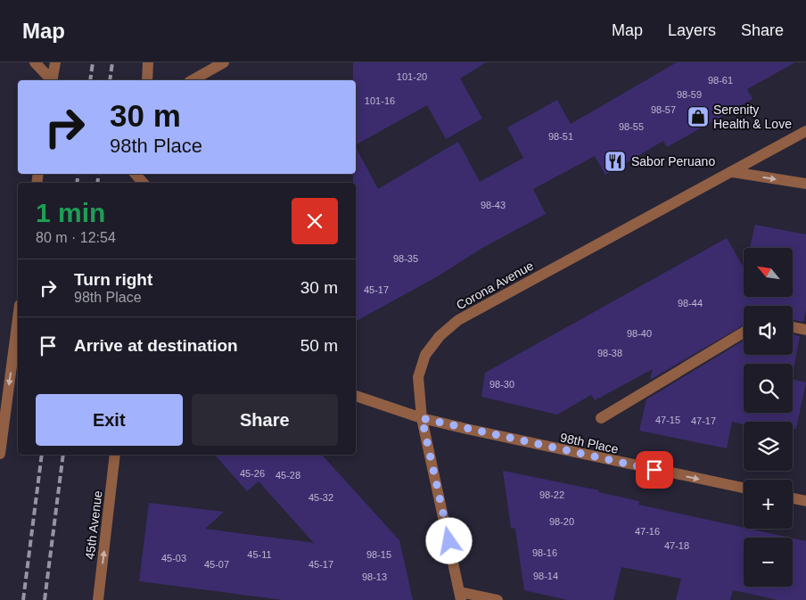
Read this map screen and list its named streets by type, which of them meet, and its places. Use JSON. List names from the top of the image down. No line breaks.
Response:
{"streets":{"street":["Corona Avenue","98th Place","45th Avenue"]},"crossings":[["Corona Avenue","98th Place"]],"one_way":["98th Place","45th Avenue"],"places":{"shop":["Serenity Health & Love"],"restaurant":["Sabor Peruano"]},"house_numbers":["101-20","98-61","98-59","101-16","98-57","98-55","98-51","98-43","98-35","45-17","98-44","98-40","98-38","98-30","47-15","47-17","45-26","45-28","98-22","45-32","98-20","47-16","47-18","98-16","45-11","98-15","45-03","45-07","45-17","98-14","98-13"],"north":"top left","page":{"header":"Map","nav":["Map","Layers","Share"],"turn":["30 m","98th Place"],"heading":["1 min","80 m · 12:54"],"map_buttons":["+","−"],"list":[{"name":"Turn right","note":"98th Place","value":"30 m"},{"name":"Arrive at destination","value":"50 m"}],"buttons":["Exit","Share"]}}
